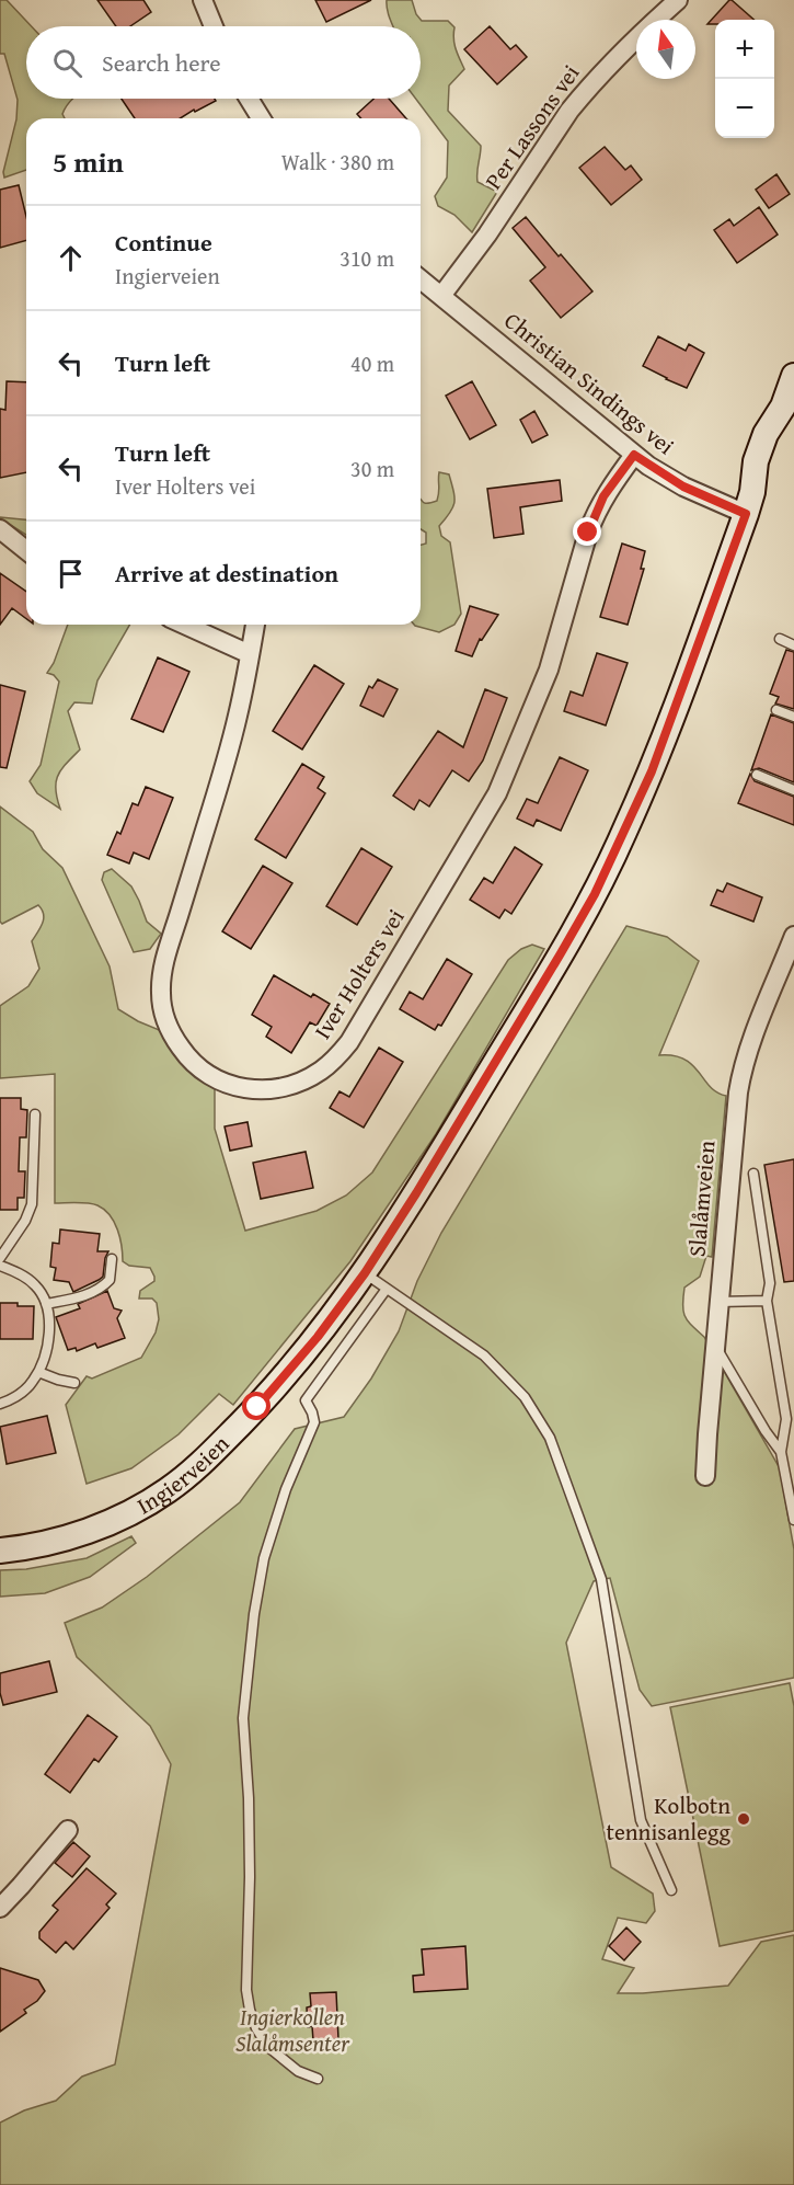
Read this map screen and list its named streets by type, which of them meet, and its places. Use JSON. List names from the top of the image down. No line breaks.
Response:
{"streets":{"main road":["Ingierveien"],"street":["Per Lassons vei","Christian Sindings vei","Iver Holters vei","Slalåmveien"]},"crossings":[["Per Lassons vei","Christian Sindings vei"],["Christian Sindings vei","Iver Holters vei"],["Christian Sindings vei","Ingierveien"]],"parks":["Ingierkollen Slalåmsenter"],"places":["Kolbotn tennisanlegg"],"north":"top","page":{"map_buttons":["+","−"],"search":"Search here","heading":["5 min","Walk · 380 m"],"list":[["Continue","Ingierveien","310 m"],["Turn left","40 m"],["Turn left","Iver Holters vei","30 m"],"Arrive at destination"]}}
